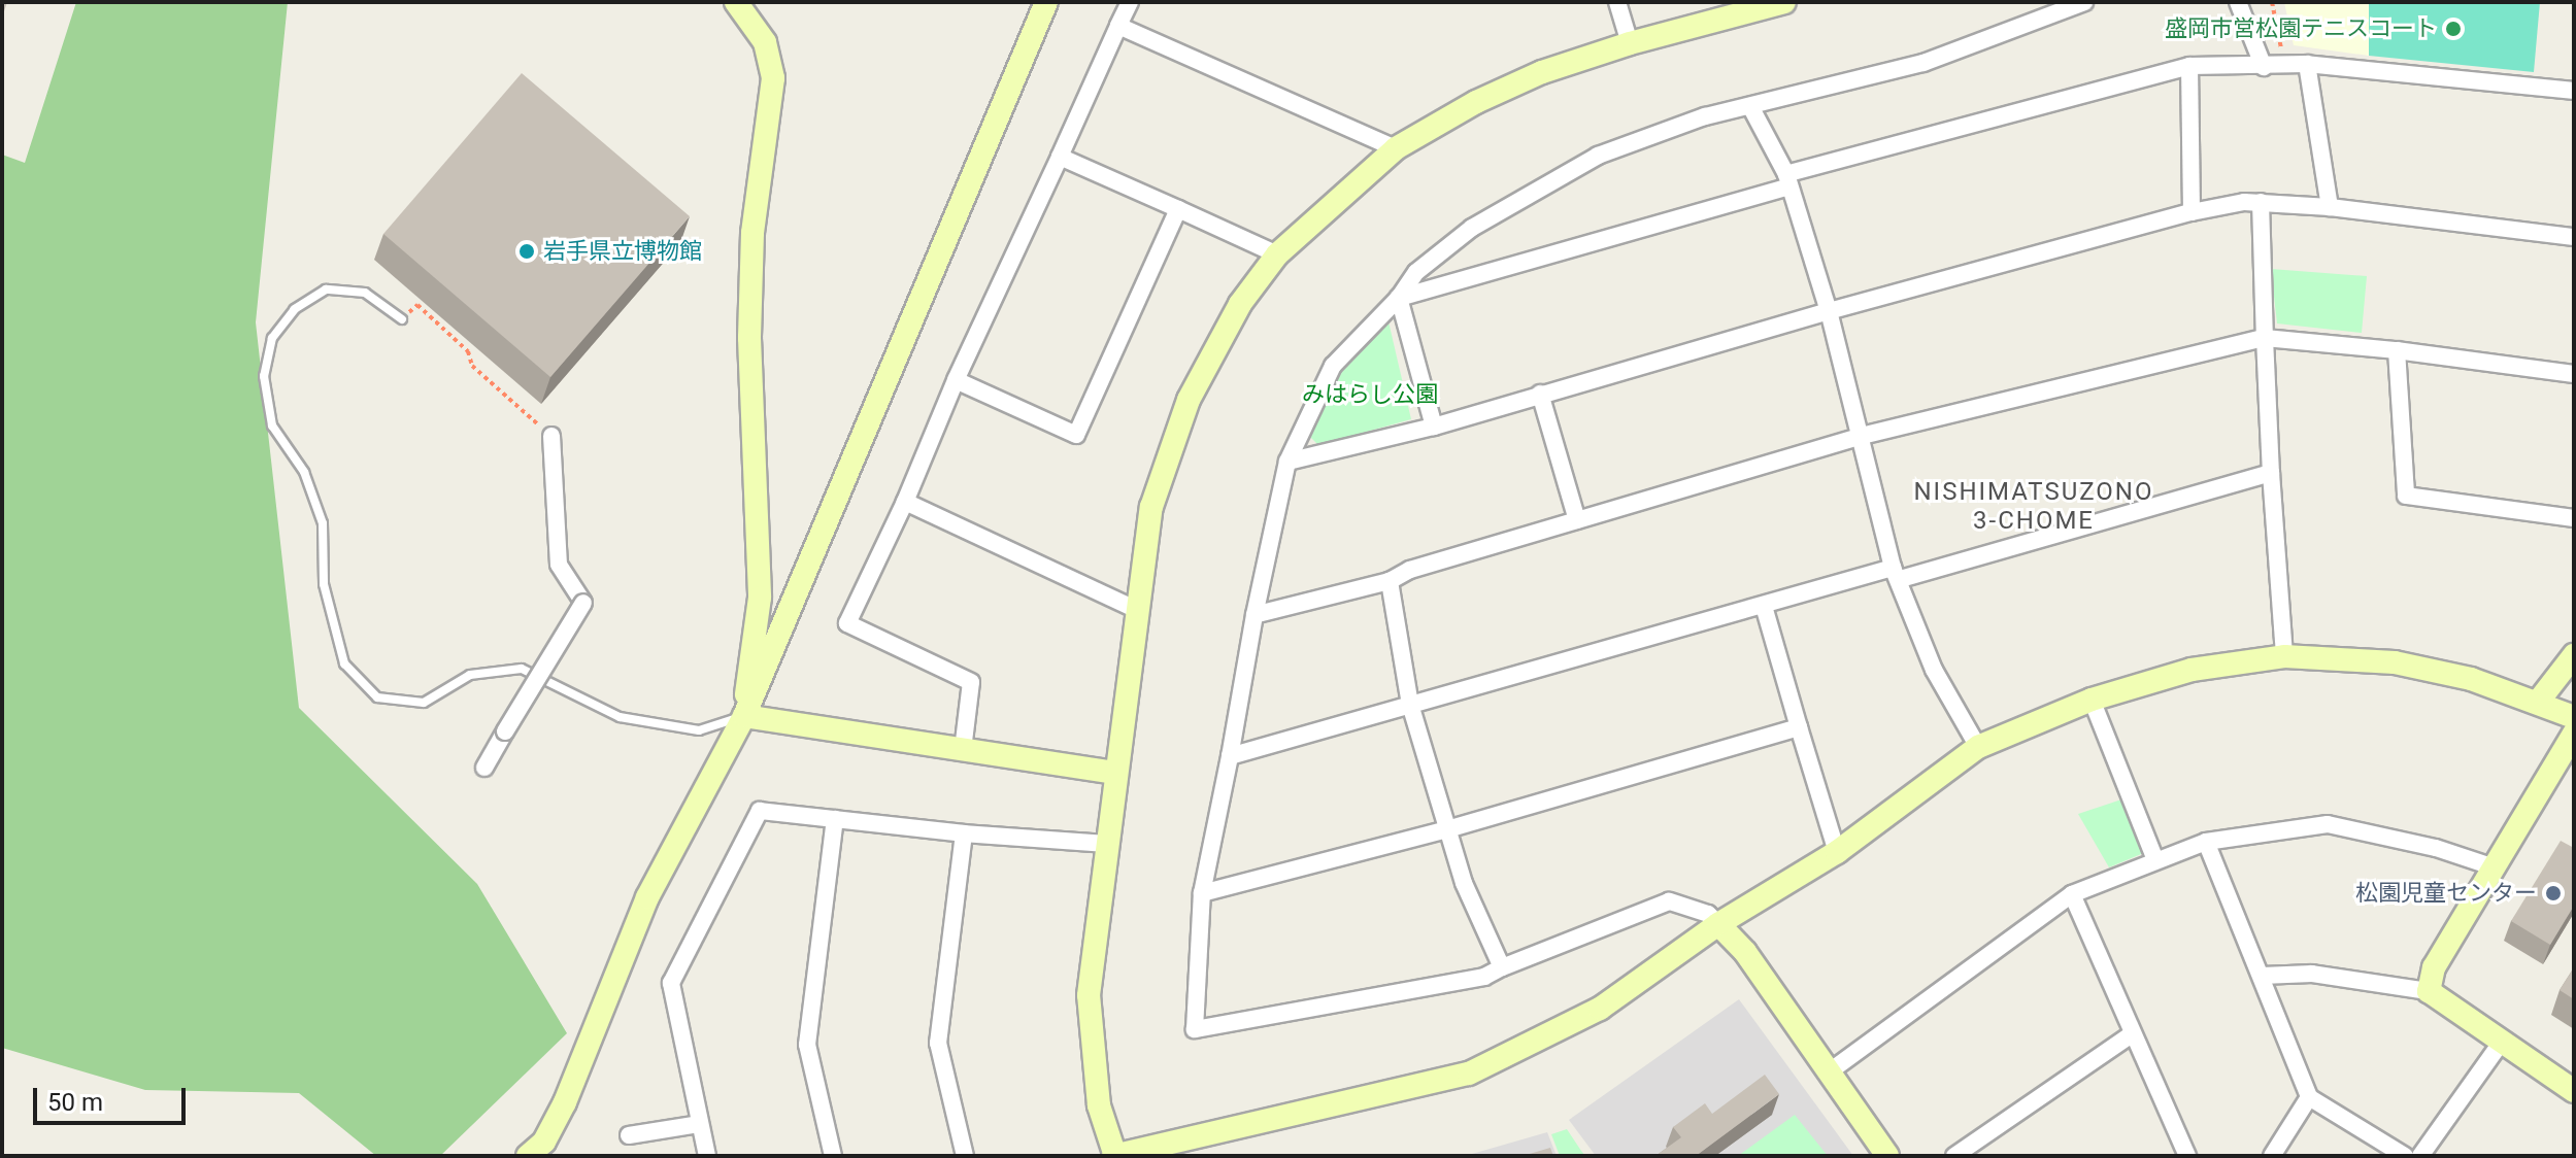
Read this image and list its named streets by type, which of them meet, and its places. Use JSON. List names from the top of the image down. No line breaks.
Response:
{"districts":["NISHIMATSUZONO 3-CHOME"],"parks":["みはらし公園"],"places":["盛岡市営松園テニスコート","岩手県立博物館","松園児童センター"],"scale_bar":"50 m"}
